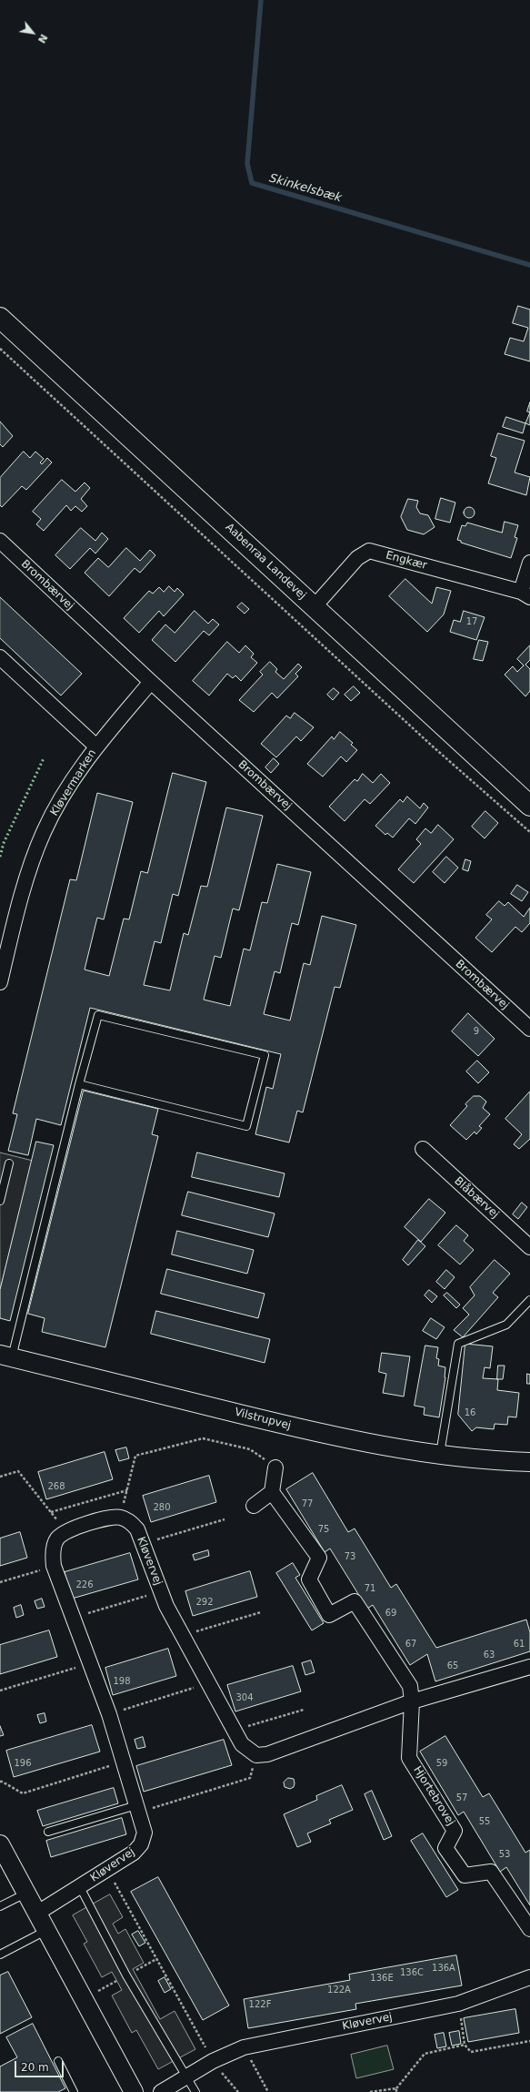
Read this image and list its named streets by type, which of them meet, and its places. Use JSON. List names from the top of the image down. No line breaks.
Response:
{"streets":{"main road":["Aabenraa Landevej"],"street":["Engkær","Brombærvej","Kløvermarken","Blåbærvej","Vilstrupvej","Kløvervej","Hjortebrovej"]},"crossings":[["Engkær","Aabenraa Landevej"],["Brombærvej","Kløvermarken"]],"water":["Skinkelsbæk"],"house_numbers":["17","9","16","268","77","280","75","73","226","71","292","69","67","61","63","65","198","304","196","59","57","55","53","136A","136C","136E","122A","122F"],"scale_bar":"20 m","north":"bottom right"}
